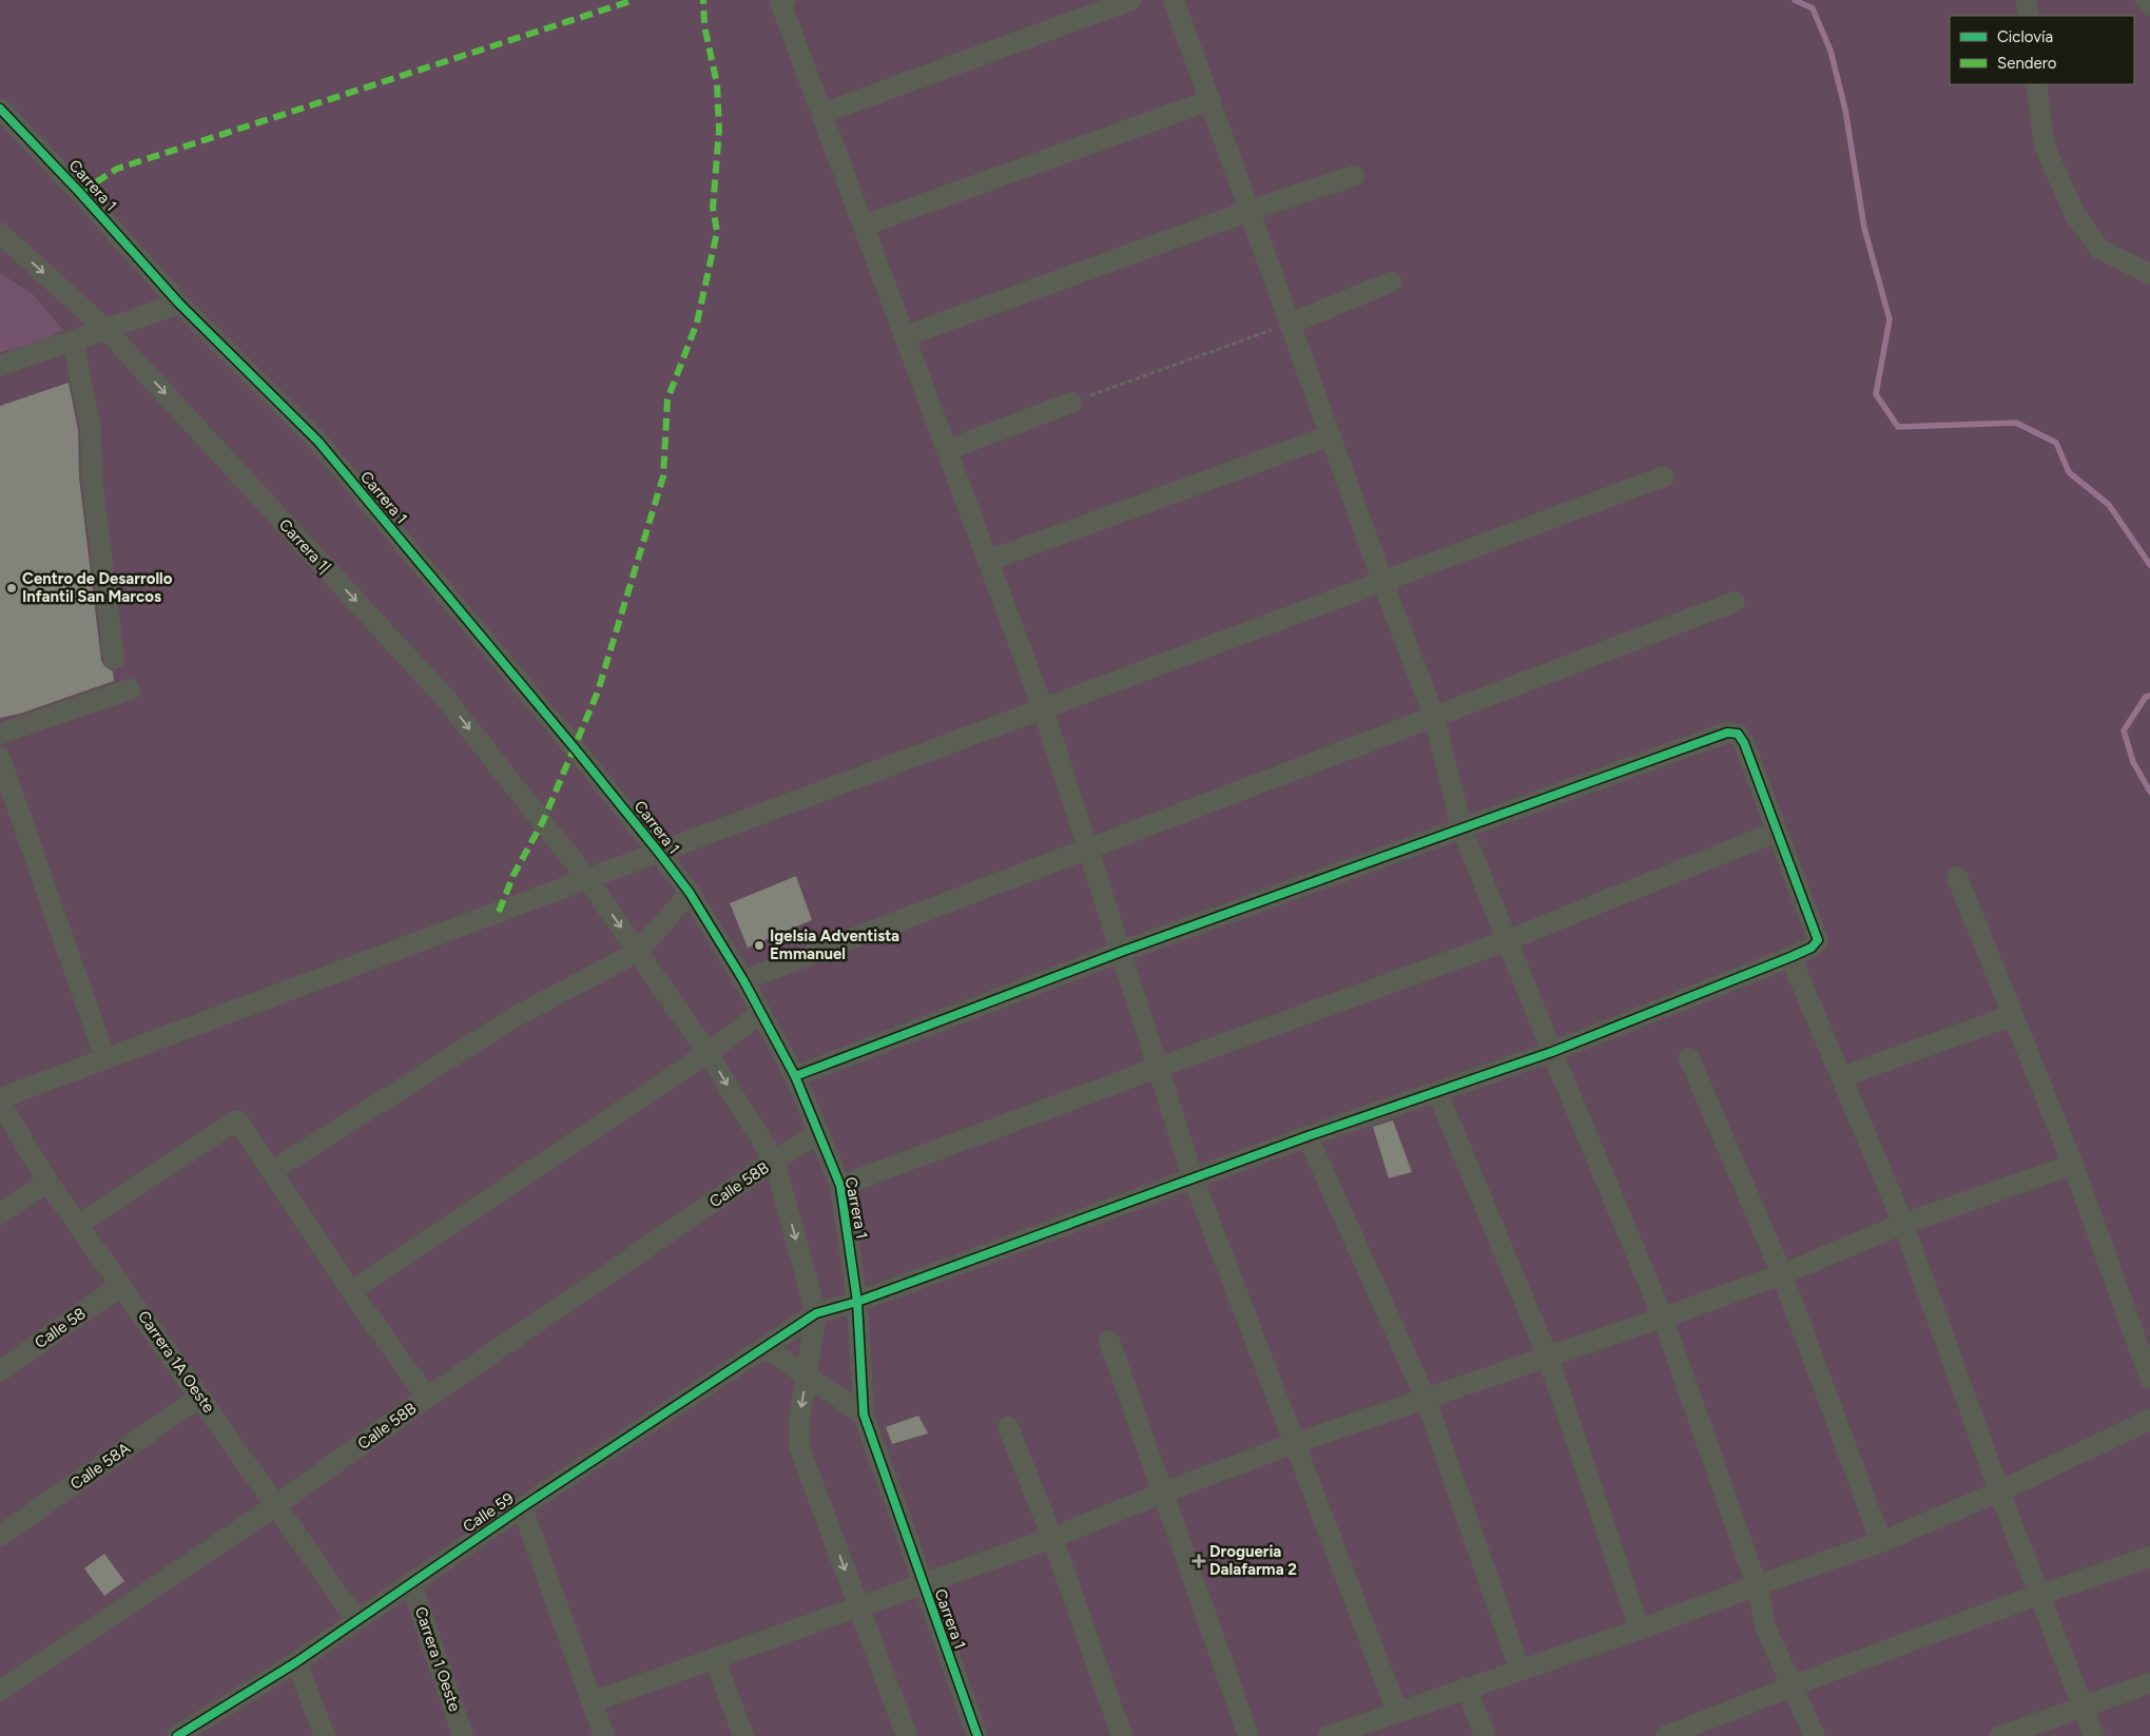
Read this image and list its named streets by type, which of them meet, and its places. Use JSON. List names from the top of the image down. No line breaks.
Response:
{"streets":{"street":["Carrera 1","Carrera 1|","Calle 58B","Calle 58","Carrera 1A Oeste","Calle 58A","Calle 59","Carrera 1 Oeste"]},"crossings":[["Carrera 1","Calle 58B"],["Carrera 1","Calle 59"],["Carrera 1|","Calle 58B"],["Carrera 1|","Calle 59"],["Calle 58B","Carrera 1A Oeste"],["Calle 58","Carrera 1A Oeste"],["Carrera 1A Oeste","Calle 58A"],["Carrera 1A Oeste","Calle 59"],["Calle 59","Carrera 1 Oeste"]],"one_way":["Carrera 1|"],"places":{"other":["Centro de Desarrollo Infantil San Marcos","Igelsia Adventista Emmanuel"],"health":["Drogueria Dalafarma 2"]},"legend":["Ciclovía","Sendero"]}
